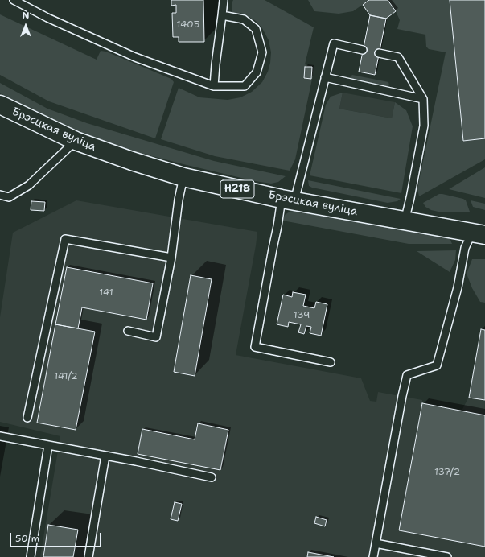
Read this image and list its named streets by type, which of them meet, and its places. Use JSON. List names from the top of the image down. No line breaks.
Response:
{"streets":{"main road":["Брэсцкая вуліца","Н218"]},"house_numbers":["140Б","141","139","141/2","137/2"],"scale_bar":"50 m","north":"top"}
